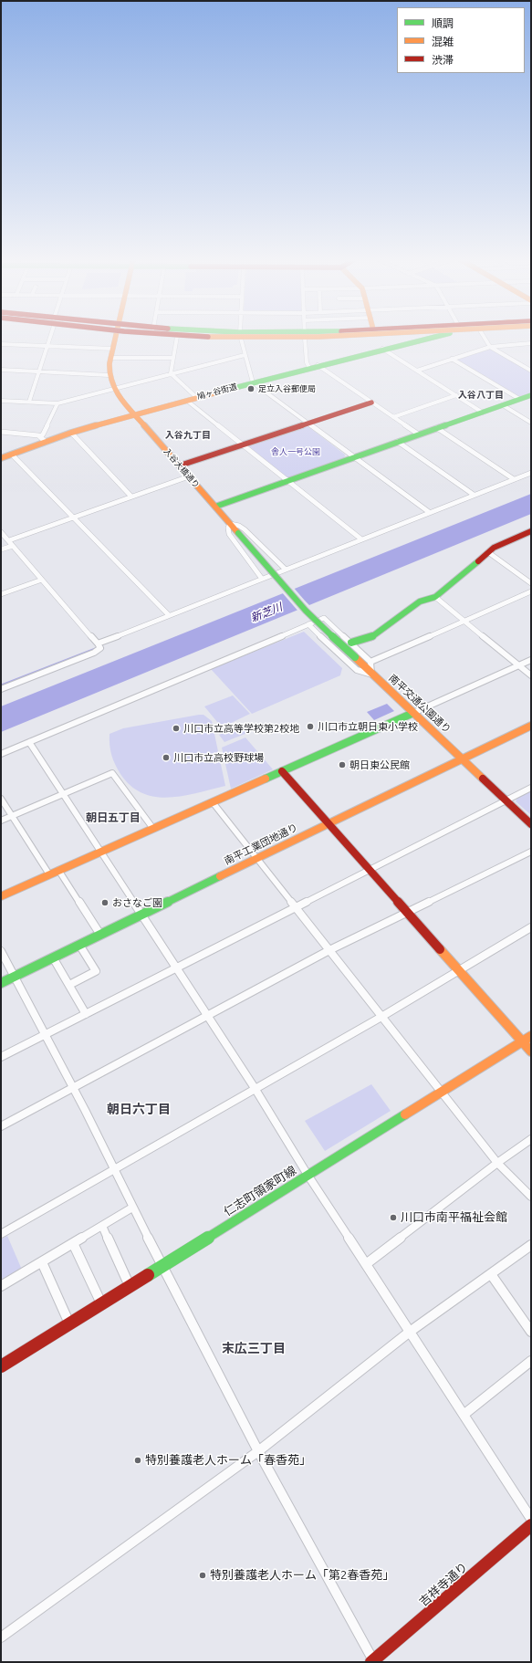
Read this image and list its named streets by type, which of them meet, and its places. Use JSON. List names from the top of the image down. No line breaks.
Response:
{"streets":{"main road":["鳩ヶ谷街道","入谷大橋通り","南平交通公園通り","南平工業団地通り","仁志町領家町線","吉祥寺通り"]},"crossings":[["鳩ヶ谷街道","入谷大橋通り"],["入谷大橋通り","南平交通公園通り"],["南平交通公園通り","南平工業団地通り"]],"districts":["入谷八丁目","入谷九丁目","朝日五丁目","朝日六丁目","末広三丁目"],"water":["新芝川"],"parks":["舎人一号公園"],"places":["足立入谷郵便局","川口市立朝日東小学校","川口市立高等学校第2校地","川口市立高校野球場","朝日東公民館","おさなご園","川口市南平福祉会館","特別養護老人ホーム「春香苑」","特別養護老人ホーム「第2春香苑」"],"legend":["順調","混雑","渋滞"]}
